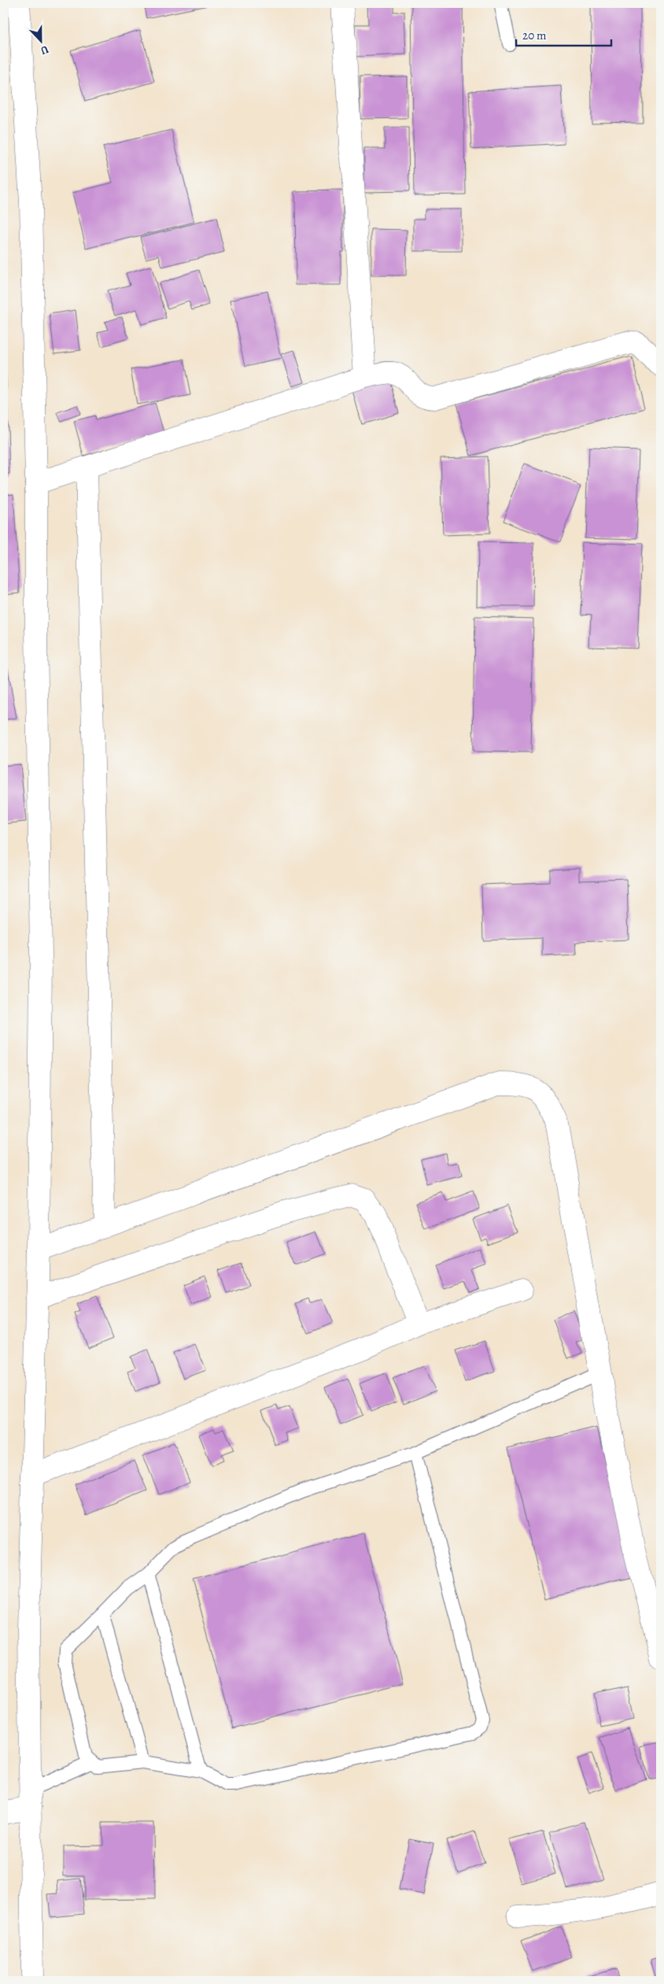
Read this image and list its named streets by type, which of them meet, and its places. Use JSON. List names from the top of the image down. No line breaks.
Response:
{"scale_bar":"20 m","north":"bottom"}
